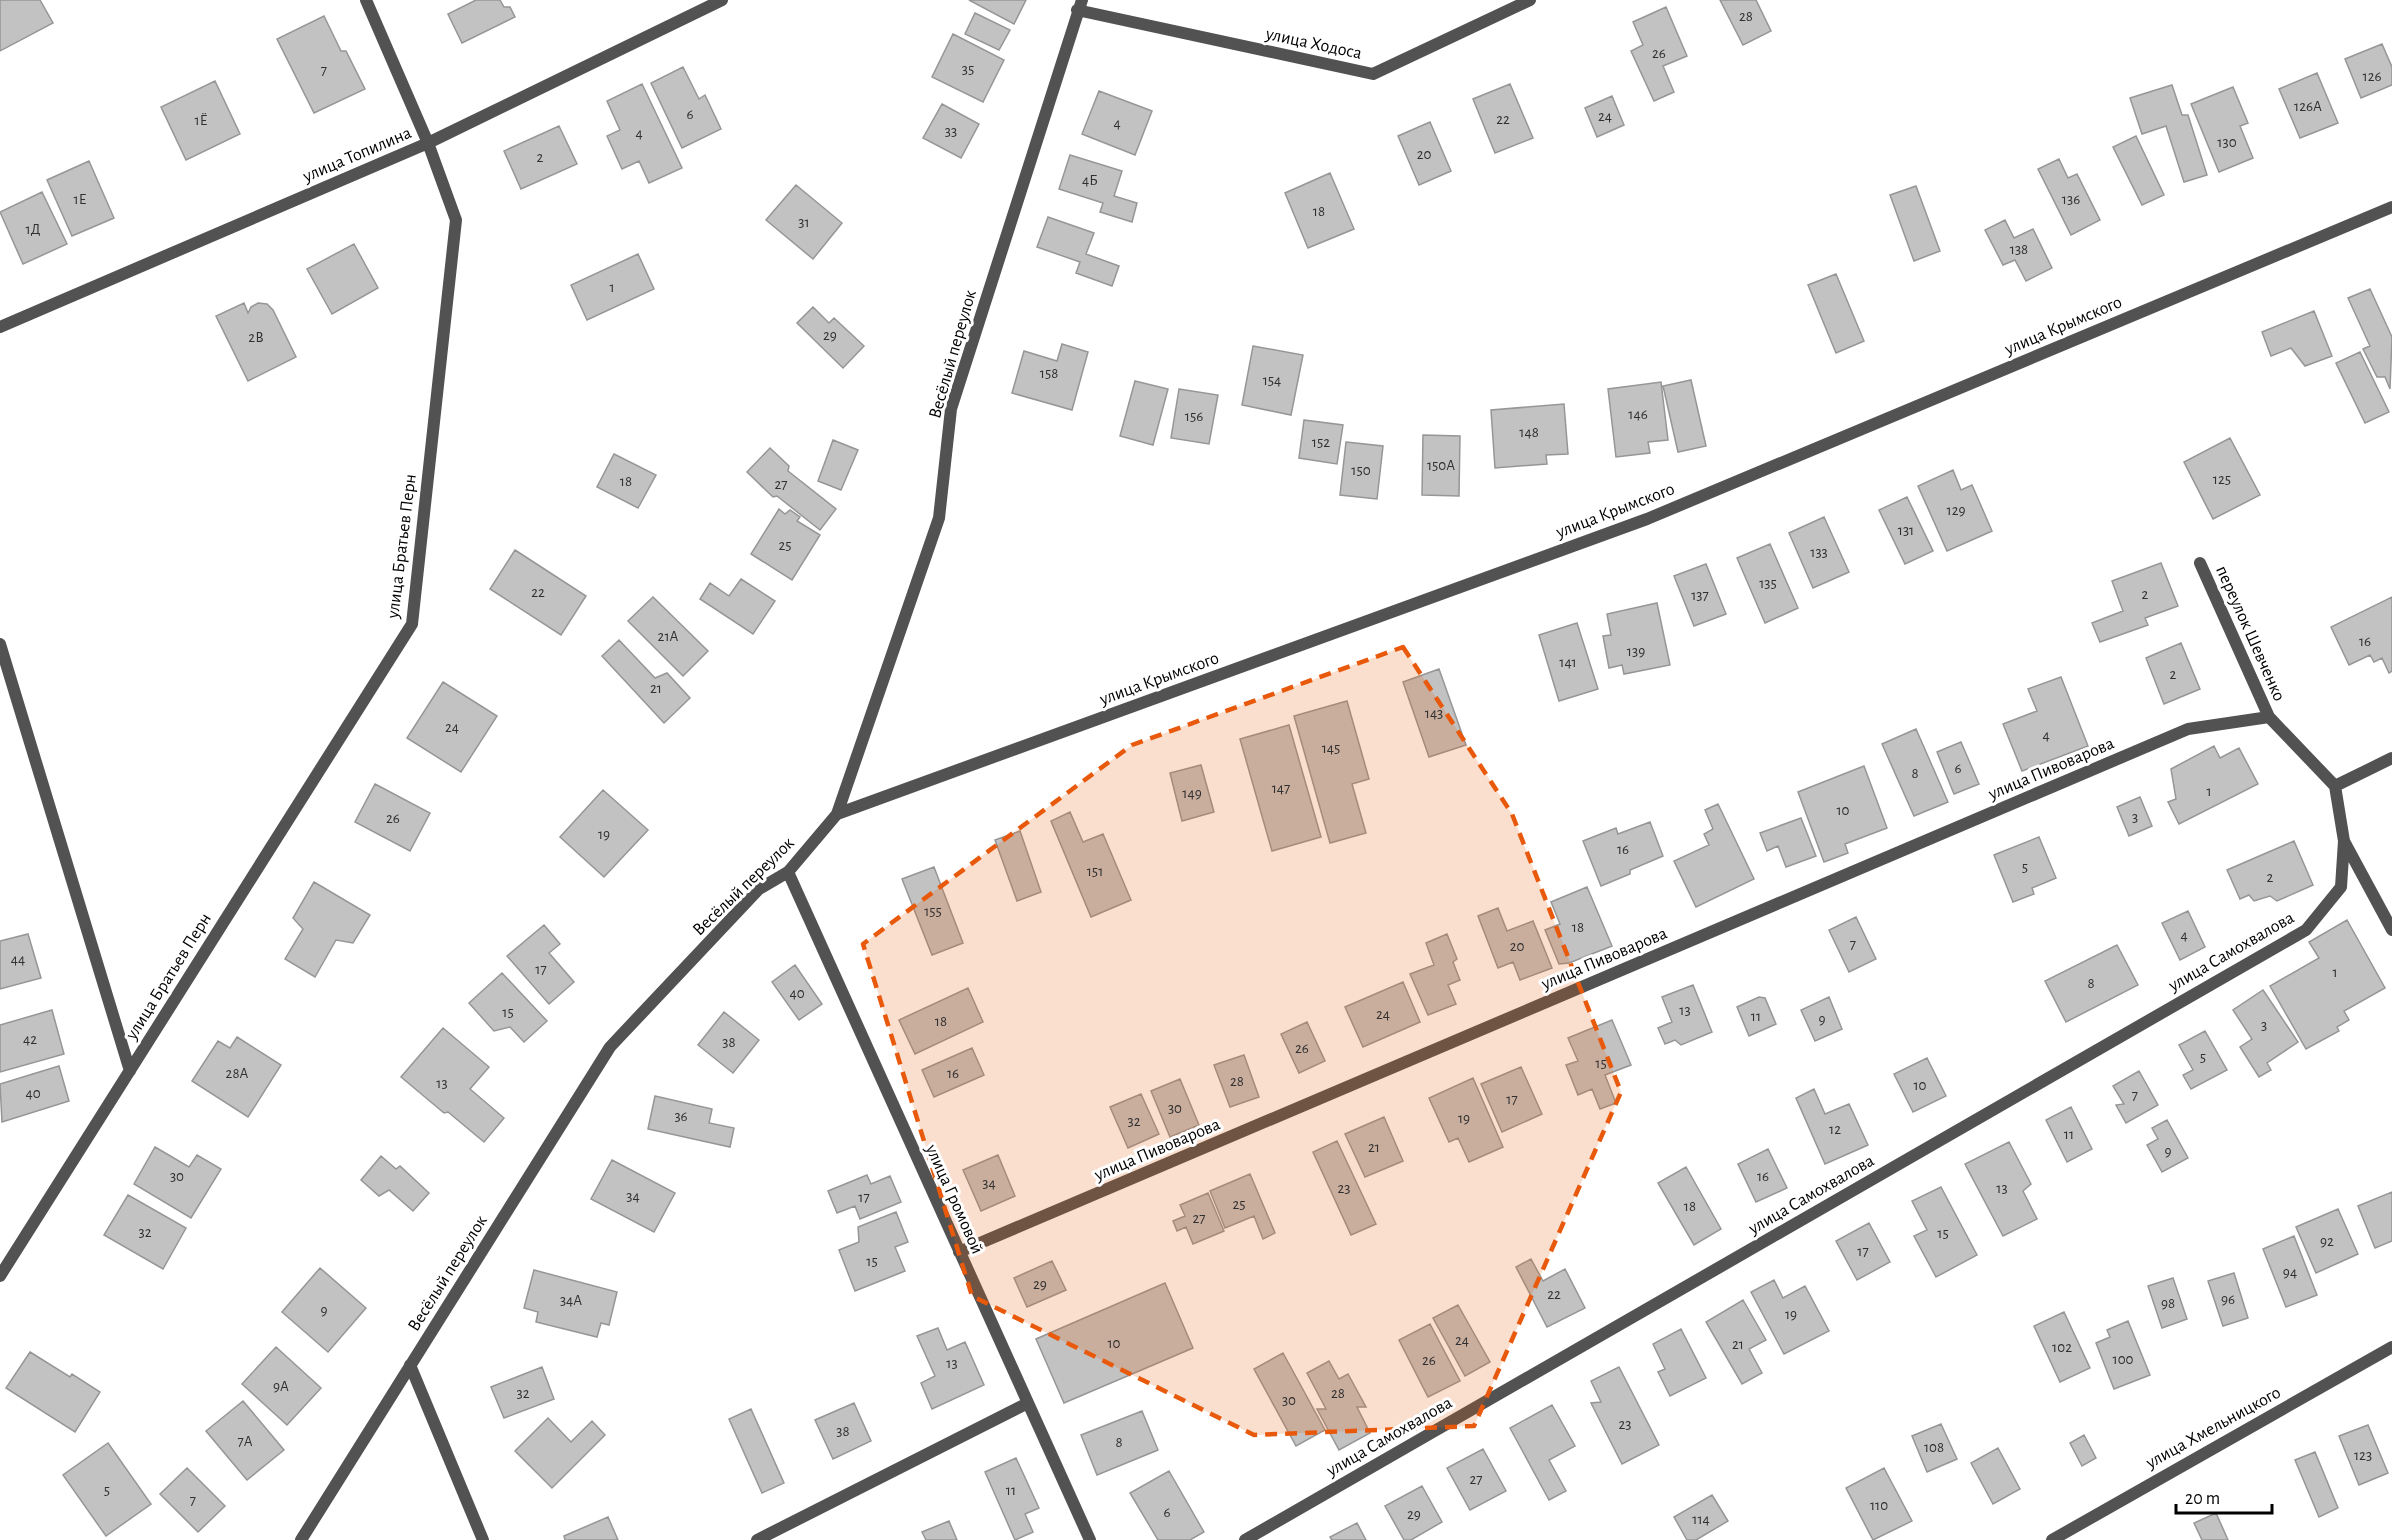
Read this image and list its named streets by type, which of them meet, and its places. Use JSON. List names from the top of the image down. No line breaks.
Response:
{"streets":{"street":["улица Ходоса","улица Топилина","улица Крымского","Весёлый переулок","улица Братьев Перн","переулок Шевченко","улица Пивоварова","улица Самохвалова","улица Громовой","улица Хмельницкого"]},"crossings":[["улица Ходоса","Весёлый переулок"],["улица Топилина","улица Братьев Перн"],["улица Крымского","Весёлый переулок"],["Весёлый переулок","улица Громовой"],["переулок Шевченко","улица Пивоварова"],["улица Пивоварова","улица Громовой"]],"house_numbers":["28","26","35","7","126","126А","6","24","22","1Ё","4","33","4","130","20","2","4Б","1Е","136","18","31","1Д","138","1","29","2В","158","154","146","156","148","152","150А","150","125","18","27","129","131","25","133","135","22","2","137","21А","16","139","141","2","21","143","24","4","145","6","8","147","1","149","10","3","26","19","16","5","151","2","155","18","4","7","20","44","17","1","8","40","13","15","24","11","9","18","3","42","38","26","5","15","28А","16","28","13","10","40","7","17","30","36","19","32","12","11","21","9","30","16","34","23","13","34","17","25","18","27","32","15","92","17","15","94","29","22","96","34А","98","9","19","24","10","21","102","100","26","13","9А","32","28","30","23","38","7А","8","108","123","27","5","11","7","110","6","29","114"],"scale_bar":"20 m"}
